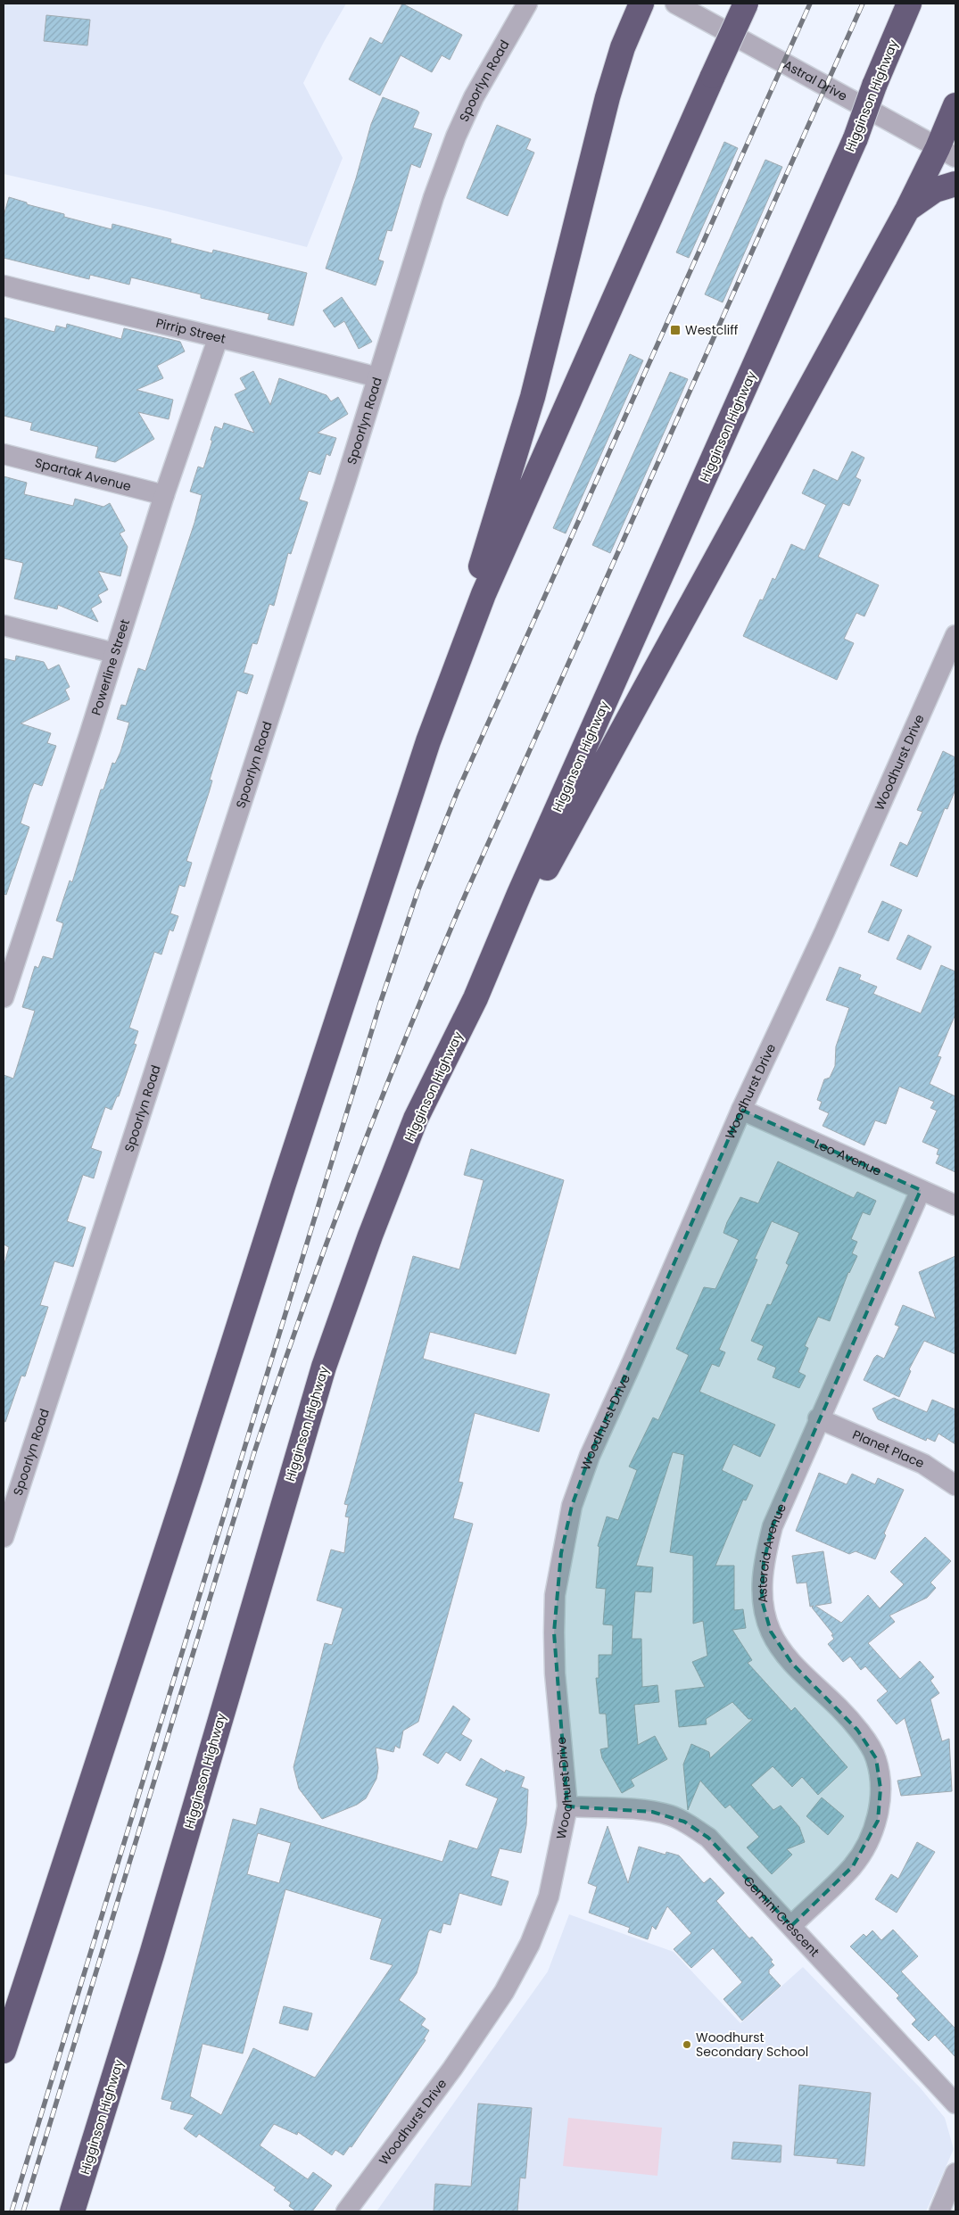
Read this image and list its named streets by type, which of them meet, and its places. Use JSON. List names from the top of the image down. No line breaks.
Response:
{"streets":{"highway":["Higginson Highway"],"street":["Spoorlyn Road","Astral Drive","Pirrip Street","Spartak Avenue","Powerline Street","Woodhurst Drive","Leo Avenue","Planet Place","Asteroid Avenue","Gemini Crescent"]},"crossings":[["Spoorlyn Road","Pirrip Street"],["Pirrip Street","Powerline Street"],["Spartak Avenue","Powerline Street"],["Woodhurst Drive","Leo Avenue"],["Woodhurst Drive","Gemini Crescent"],["Leo Avenue","Asteroid Avenue"],["Planet Place","Asteroid Avenue"],["Asteroid Avenue","Gemini Crescent"]],"places":{"transit":["Westcliff"],"other":["Woodhurst Secondary School"]}}
